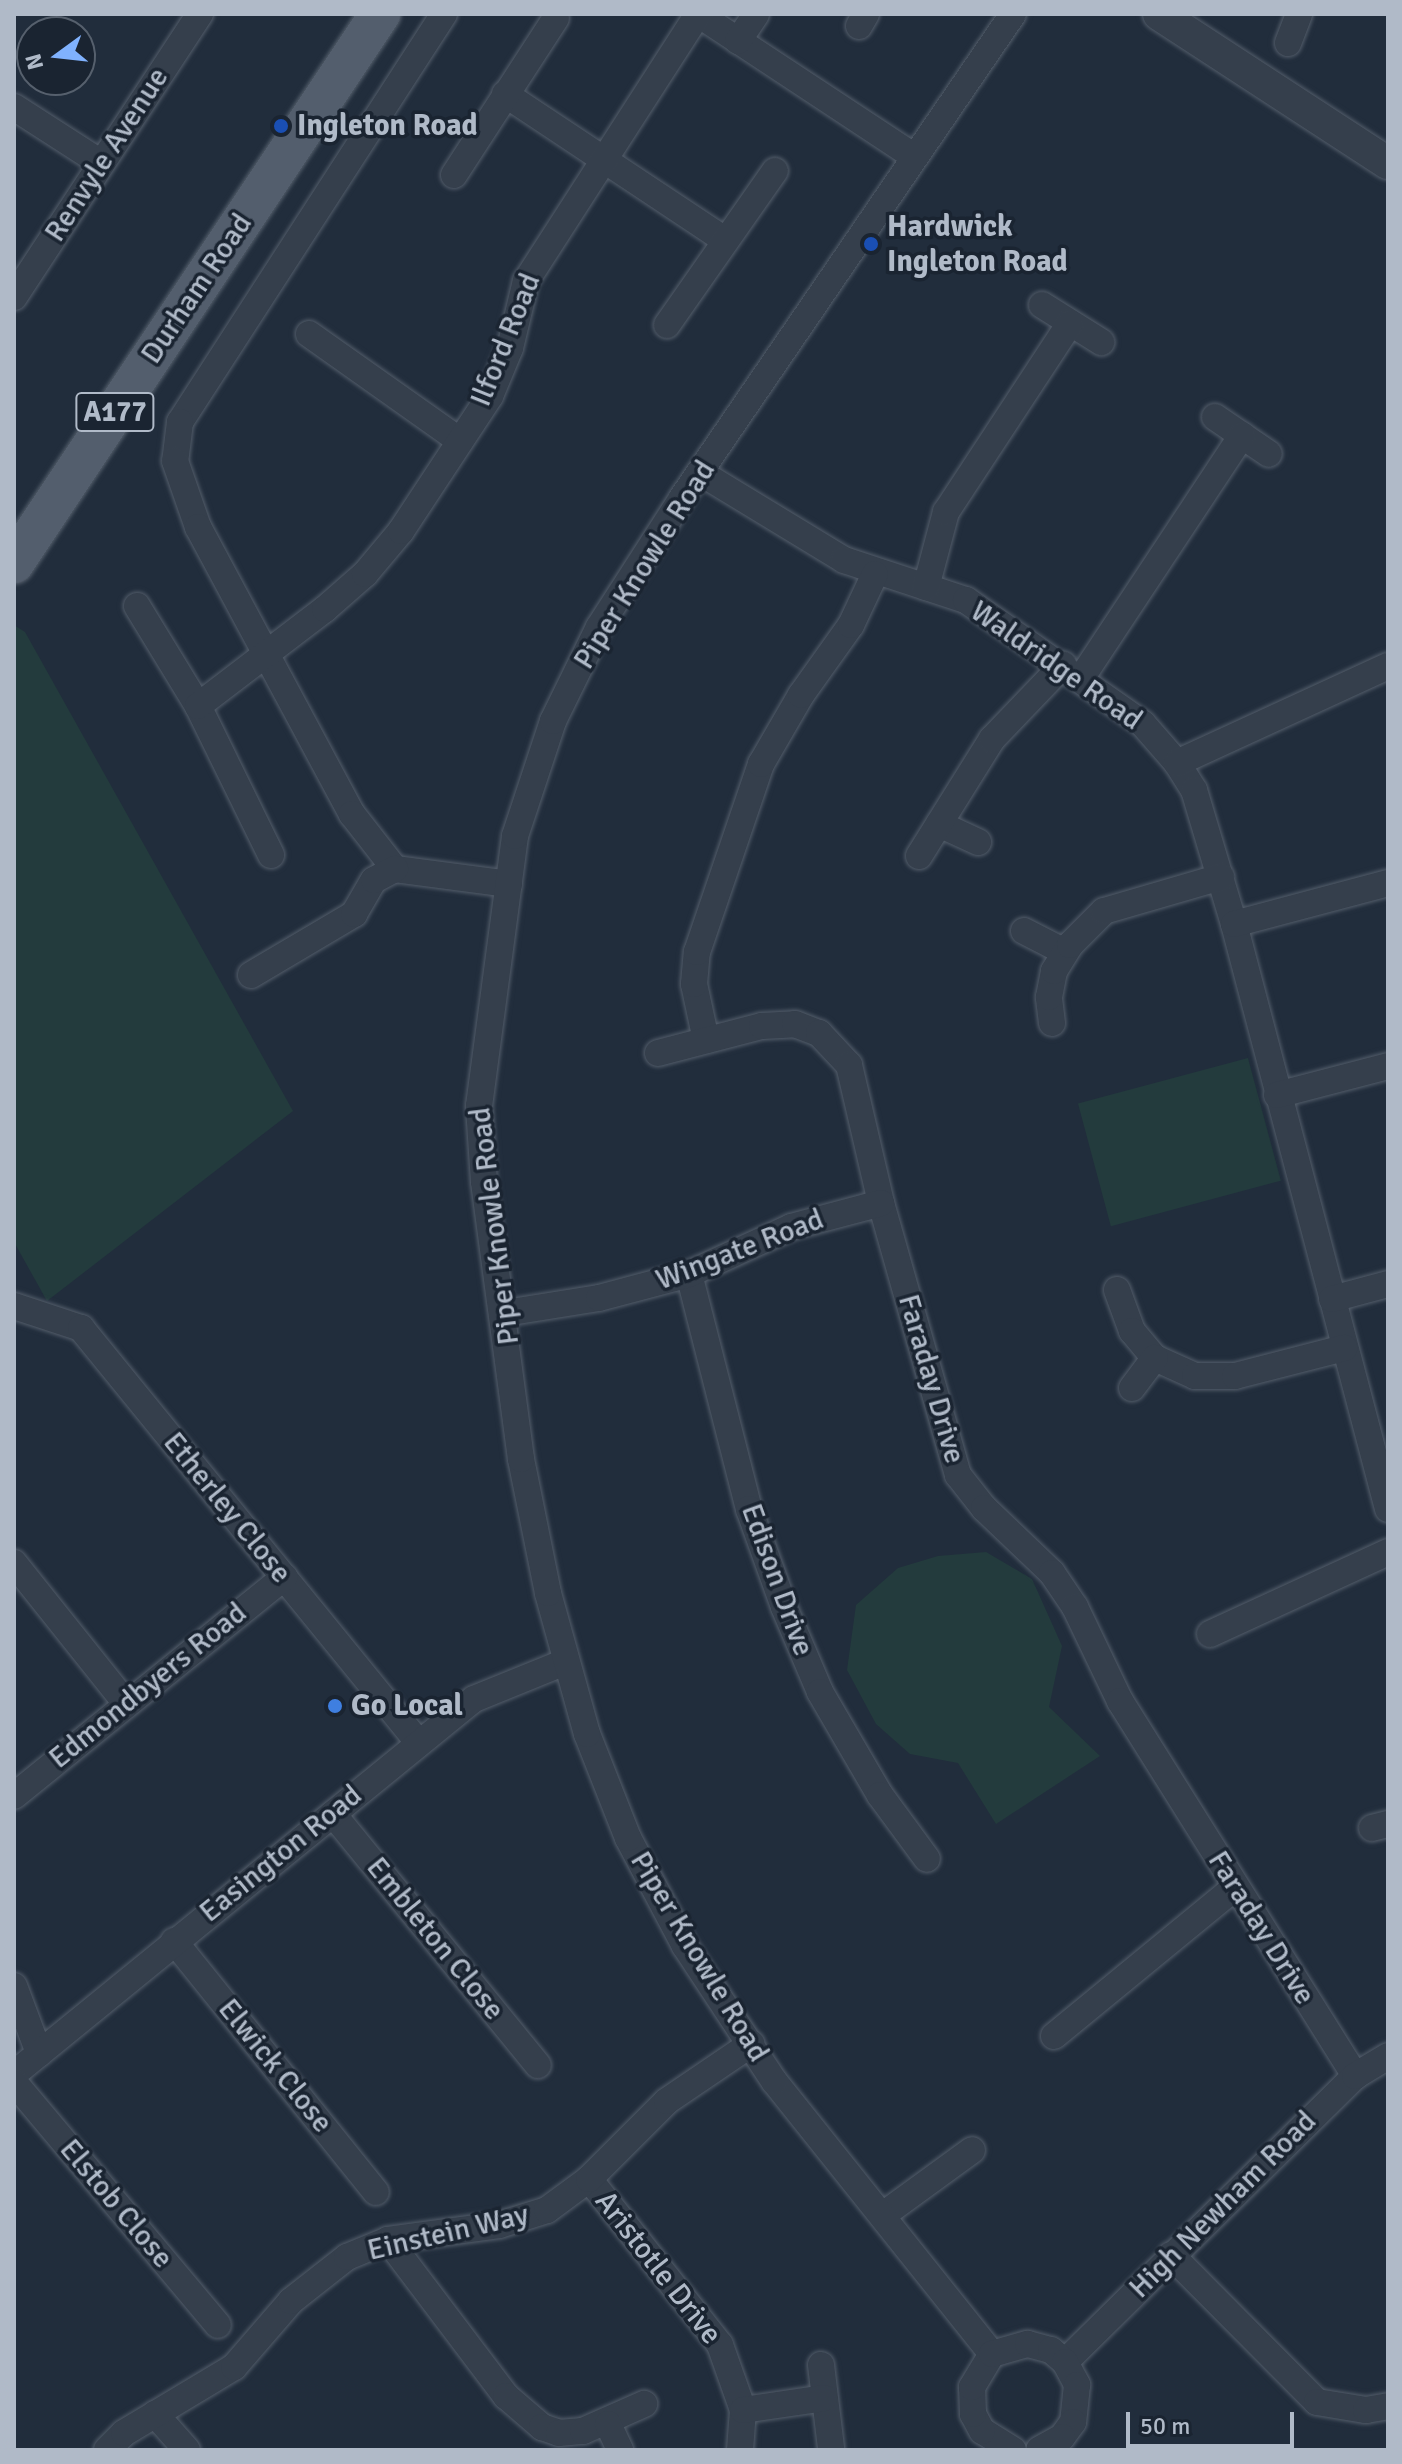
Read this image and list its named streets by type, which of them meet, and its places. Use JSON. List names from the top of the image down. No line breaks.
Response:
{"streets":{"main road":["Durham Road","A177"],"street":["Renvyle Avenue","Ilford Road","Piper Knowle Road","Waldridge Road","Wingate Road","Faraday Drive","Etherley Close","Edison Drive","Edmondbyers Road","Easington Road","Embleton Close","Elwick Close","Elstob Close","High Newham Road","Einstein Way","Aristotle Drive"]},"crossings":[["Piper Knowle Road","Waldridge Road"],["Piper Knowle Road","Wingate Road"],["Piper Knowle Road","Easington Road"],["Piper Knowle Road","Einstein Way"],["Wingate Road","Faraday Drive"],["Wingate Road","Edison Drive"],["Faraday Drive","High Newham Road"],["Etherley Close","Edmondbyers Road"],["Etherley Close","Easington Road"],["Easington Road","Embleton Close"],["Easington Road","Elwick Close"],["Einstein Way","Aristotle Drive"]],"places":["Ingleton Road","Hardwick Ingleton Road","Go Local"],"scale_bar":"50 m","north":"left"}
